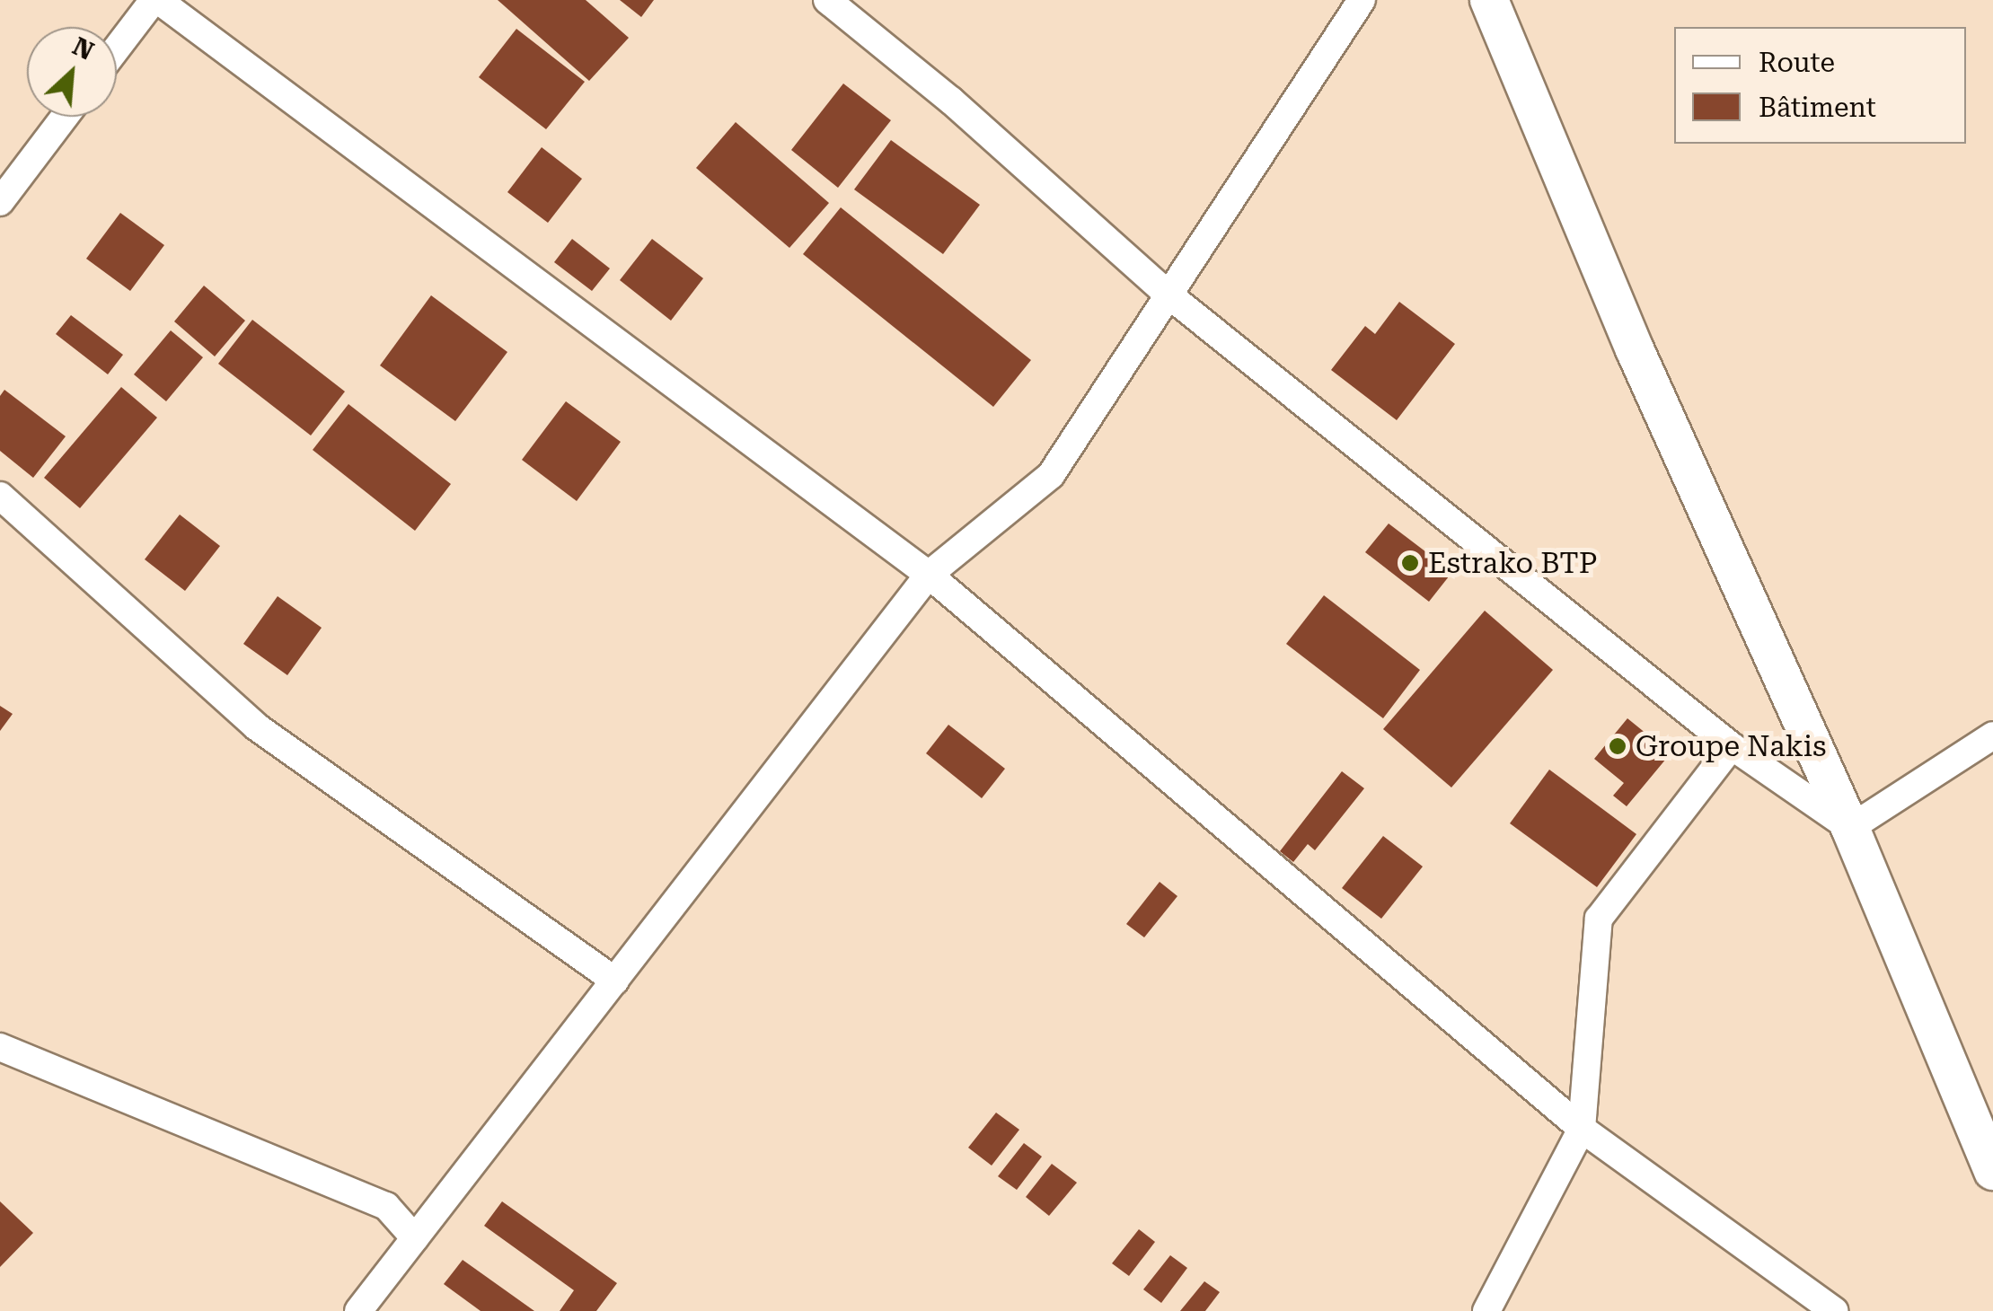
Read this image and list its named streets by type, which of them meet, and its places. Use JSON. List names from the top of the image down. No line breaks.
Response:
{"places":["Estrako BTP","Groupe Nakis"],"legend":["Route","Bâtiment"],"north":"top right"}
